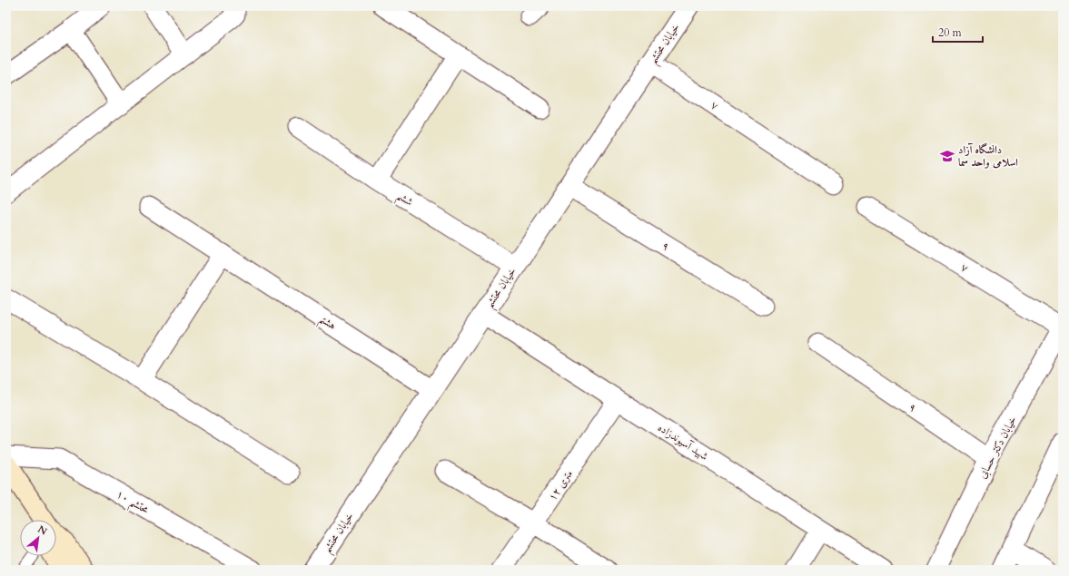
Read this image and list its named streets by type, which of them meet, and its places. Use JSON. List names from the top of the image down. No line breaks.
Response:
{"streets":{"street":["خیابان محتشم","۷","ششم","۹","هشتم","شهید آسیوندزاده","خیابان دکتر حسابی","۱۲ متری","محتشم ۱۰"]},"crossings":[["خیابان محتشم","۷"],["خیابان محتشم","ششم"],["خیابان محتشم","۹"],["خیابان محتشم","هشتم"],["خیابان محتشم","شهید آسیوندزاده"],["۷","خیابان دکتر حسابی"],["۹","خیابان دکتر حسابی"],["شهید آسیوندزاده","۱۲ متری"]],"places":{"school or university":["دانشگاه آزاد اسلامی واحد سما"]},"scale_bar":"20 m","north":"top right"}
